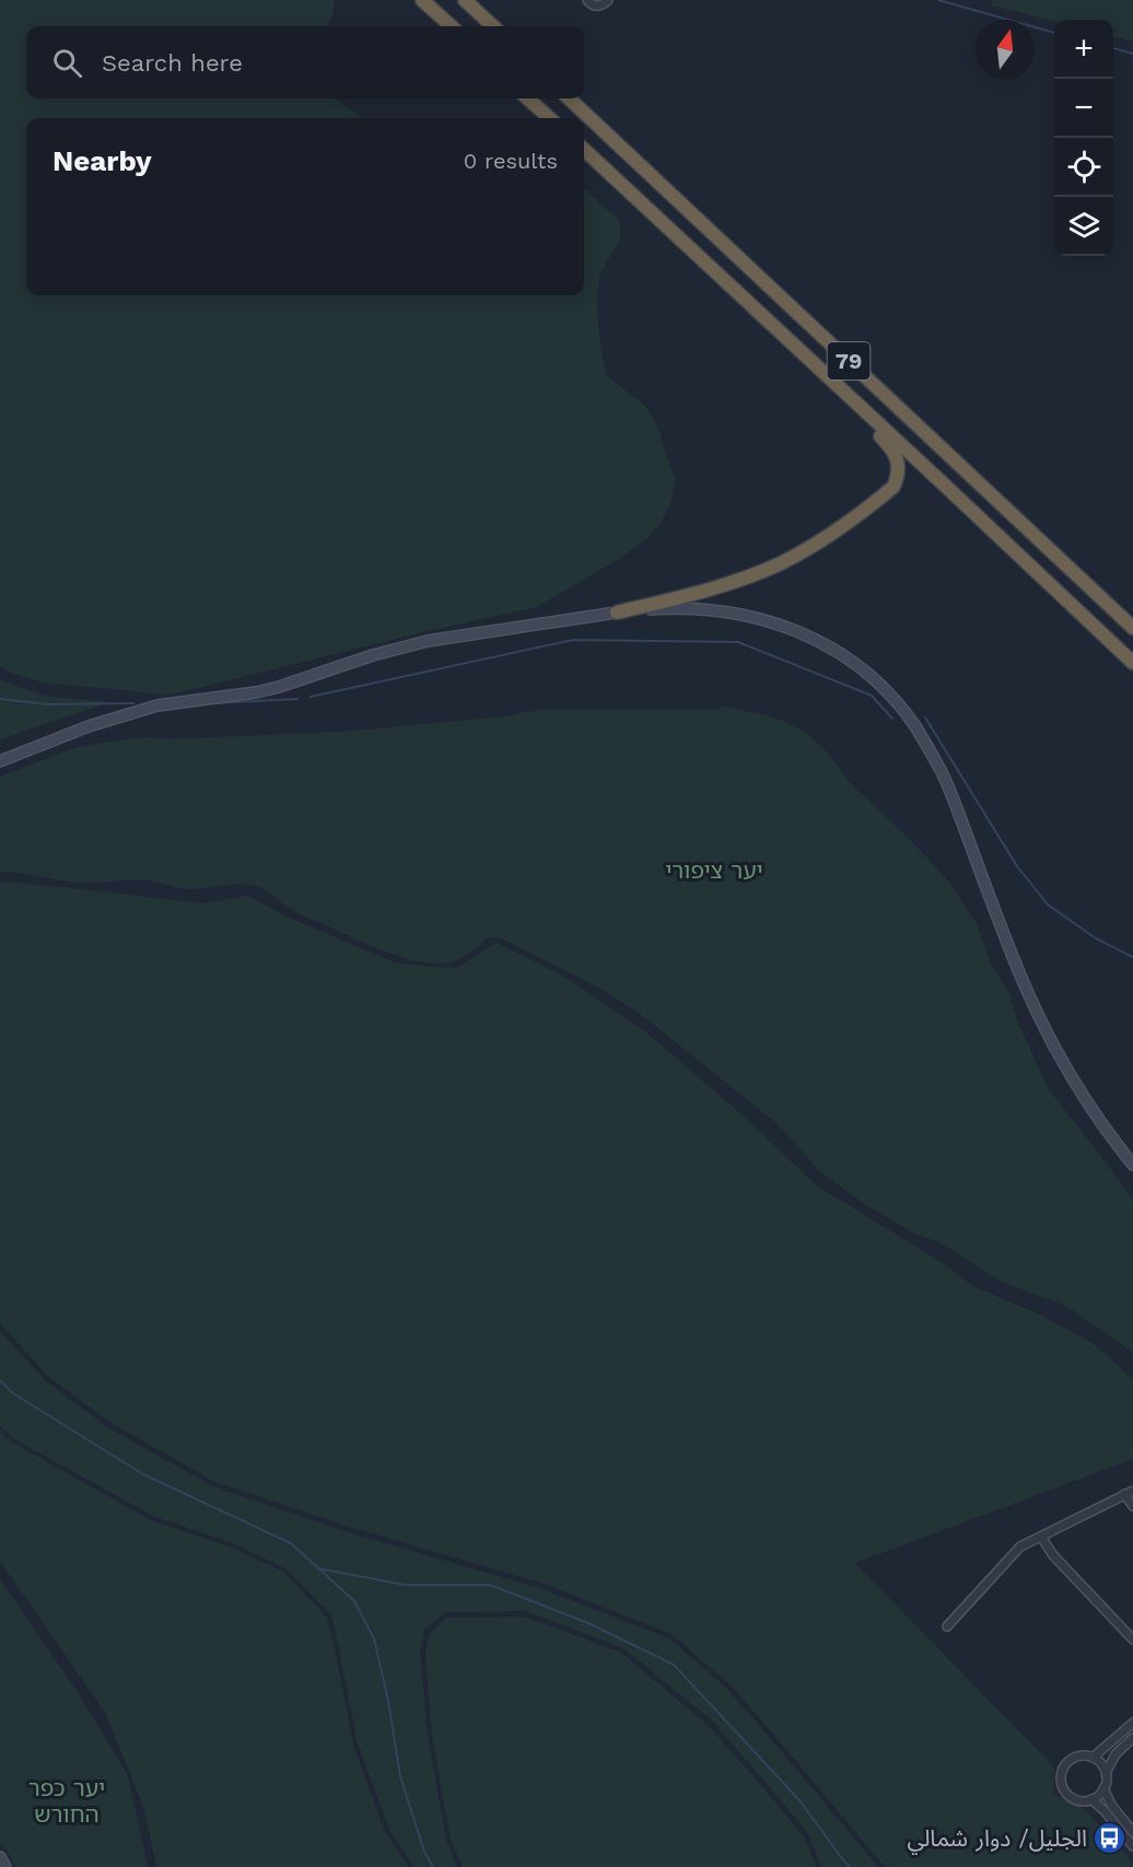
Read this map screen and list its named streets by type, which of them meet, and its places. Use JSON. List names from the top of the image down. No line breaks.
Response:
{"streets":{"highway":["79"]},"parks":["יער ציפורי","יער כפר החורש"],"places":{"bus stop":["الجليل/ دوار شمالي"]},"north":"top","page":{"map_buttons":["+","−"],"search":"Search here","heading":["Nearby","0 results"]}}
